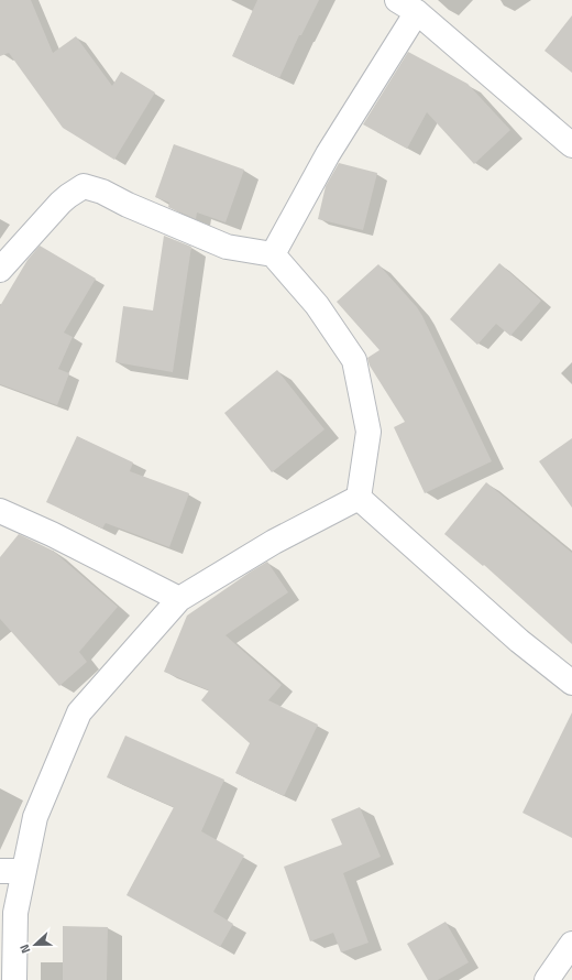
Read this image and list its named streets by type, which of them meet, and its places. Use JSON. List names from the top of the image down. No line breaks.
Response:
{"north":"left"}
